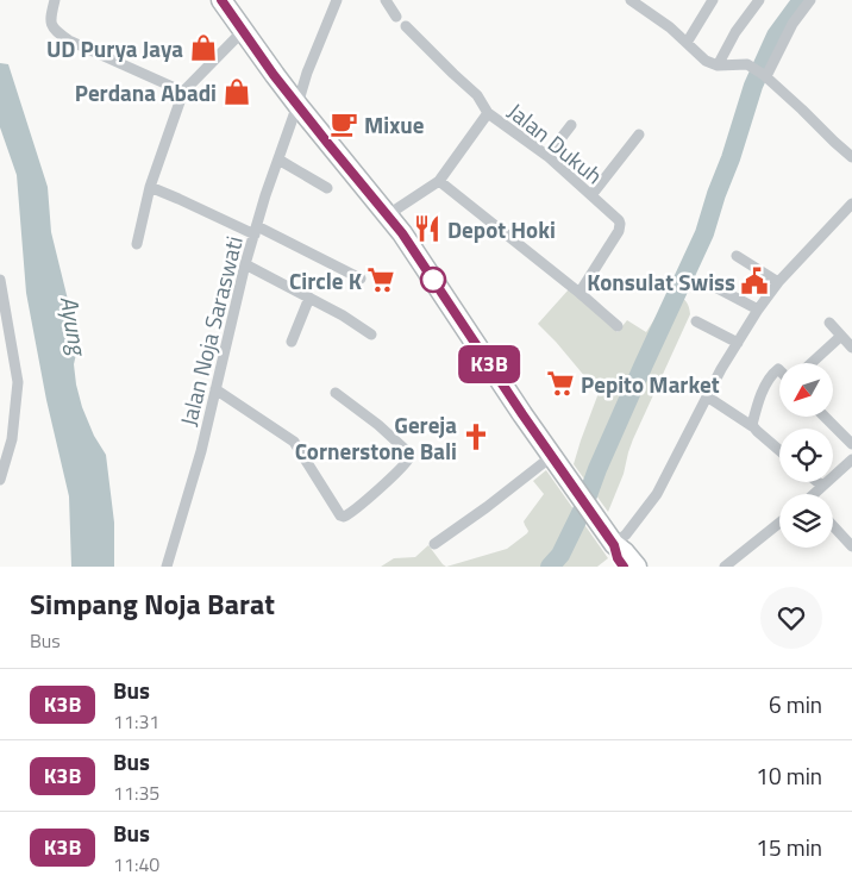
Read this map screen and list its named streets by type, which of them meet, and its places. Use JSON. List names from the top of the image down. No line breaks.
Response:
{"streets":{"street":["Jalan Dukuh","Jalan Noja Saraswati"]},"water":["Ayung"],"places":{"shop":["UD Purya Jaya","Perdana Abadi"],"cafe":["Mixue"],"restaurant":["Depot Hoki"],"supermarket":["Circle K","Pepito Market"],"public building":["Konsulat Swiss"],"church":["Gereja Cornerstone Bali"]},"lines":["bus line K3B"],"north":"bottom left","page":{"on_map":"K3B","heading":["Simpang Noja Barat","Bus"],"list":[{"mark":"K3B","name":"Bus","note":"11:31","value":"6 min"},{"mark":"K3B","name":"Bus","note":"11:35","value":"10 min"},{"mark":"K3B","name":"Bus","note":"11:40","value":"15 min"}]}}
